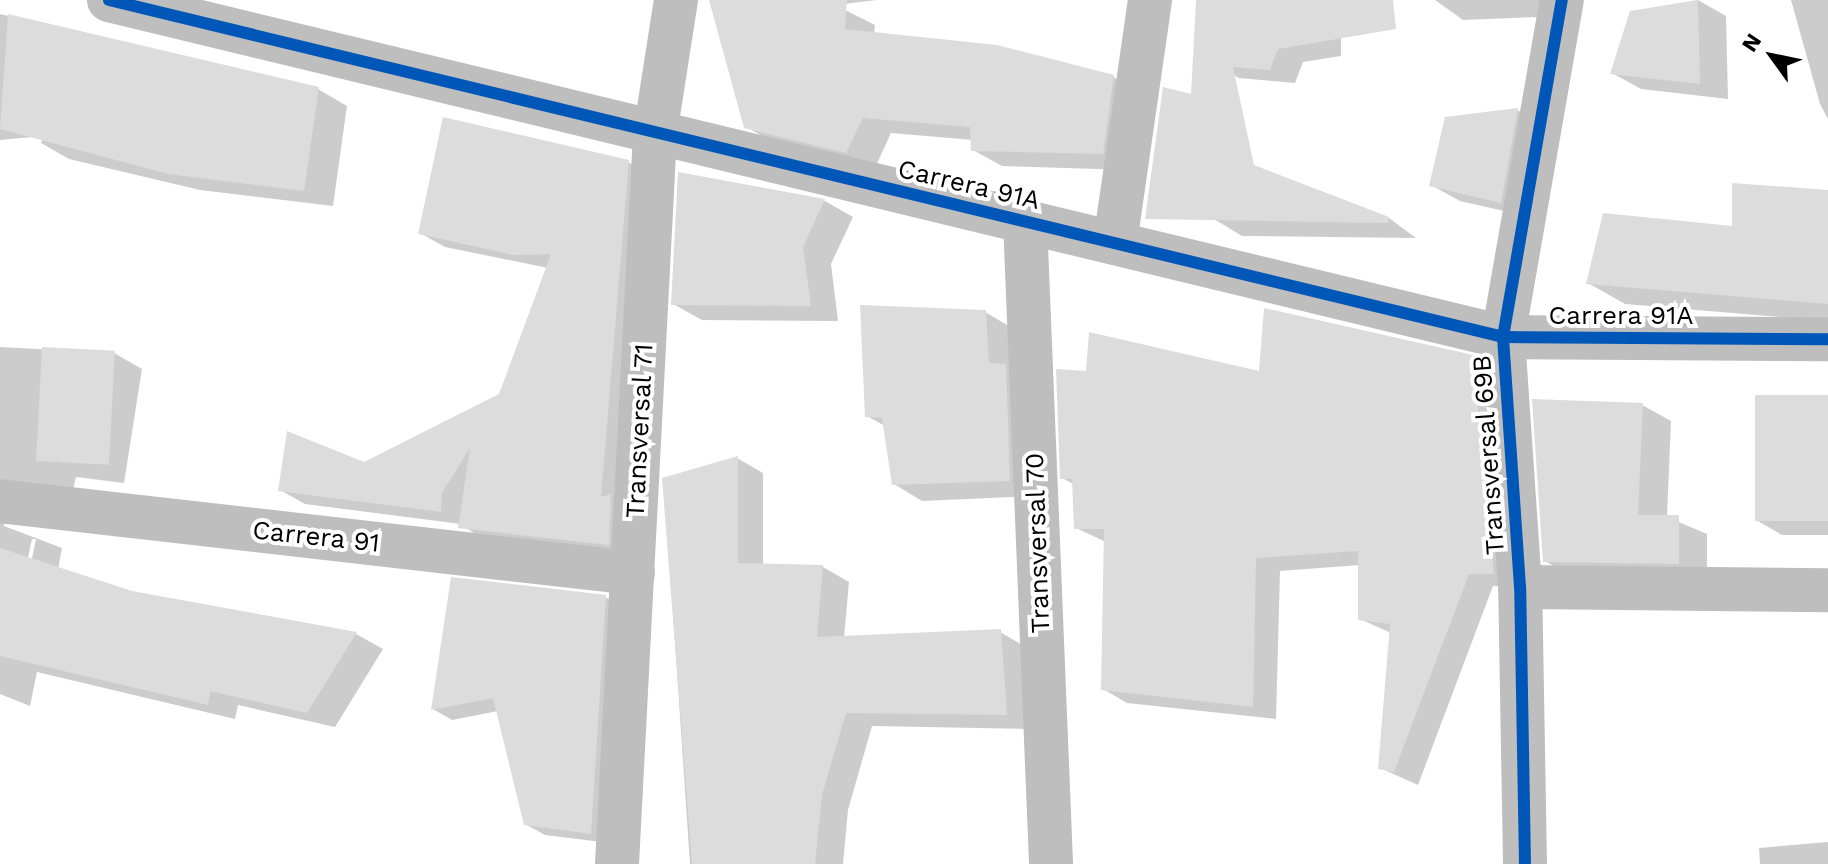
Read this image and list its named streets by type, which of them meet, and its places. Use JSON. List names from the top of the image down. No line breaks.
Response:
{"streets":{"street":["Carrera 91A","Transversal 71","Transversal 69B","Carrera 91","Transversal 70"]},"crossings":[["Carrera 91A","Transversal 71"],["Carrera 91A","Transversal 69B"],["Carrera 91A","Transversal 70"],["Transversal 71","Carrera 91"]],"north":"top left"}
